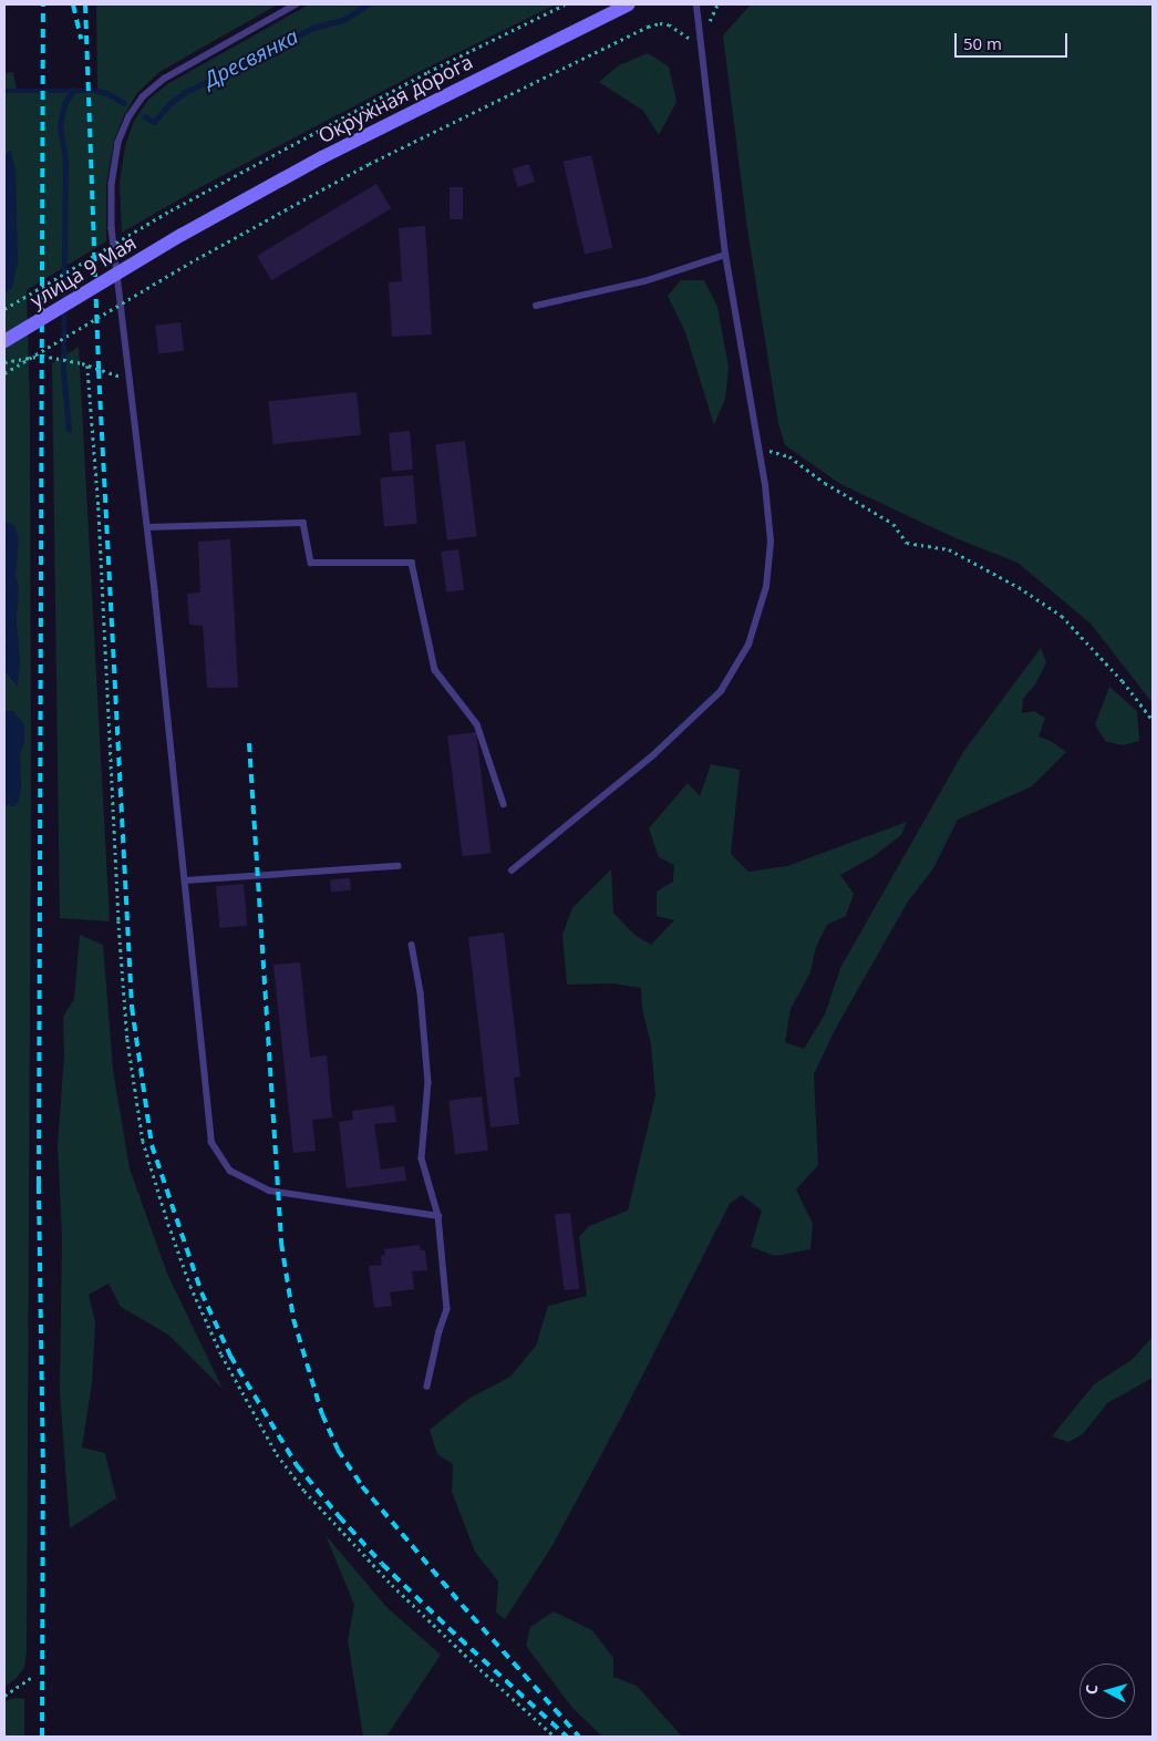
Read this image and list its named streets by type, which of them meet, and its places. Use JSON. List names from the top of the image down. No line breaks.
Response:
{"streets":{"main road":["Окружная дорога","улица 9 Мая"]},"crossings":[["Окружная дорога","улица 9 Мая"]],"water":["Дресвянка"],"scale_bar":"50 m","north":"left"}
